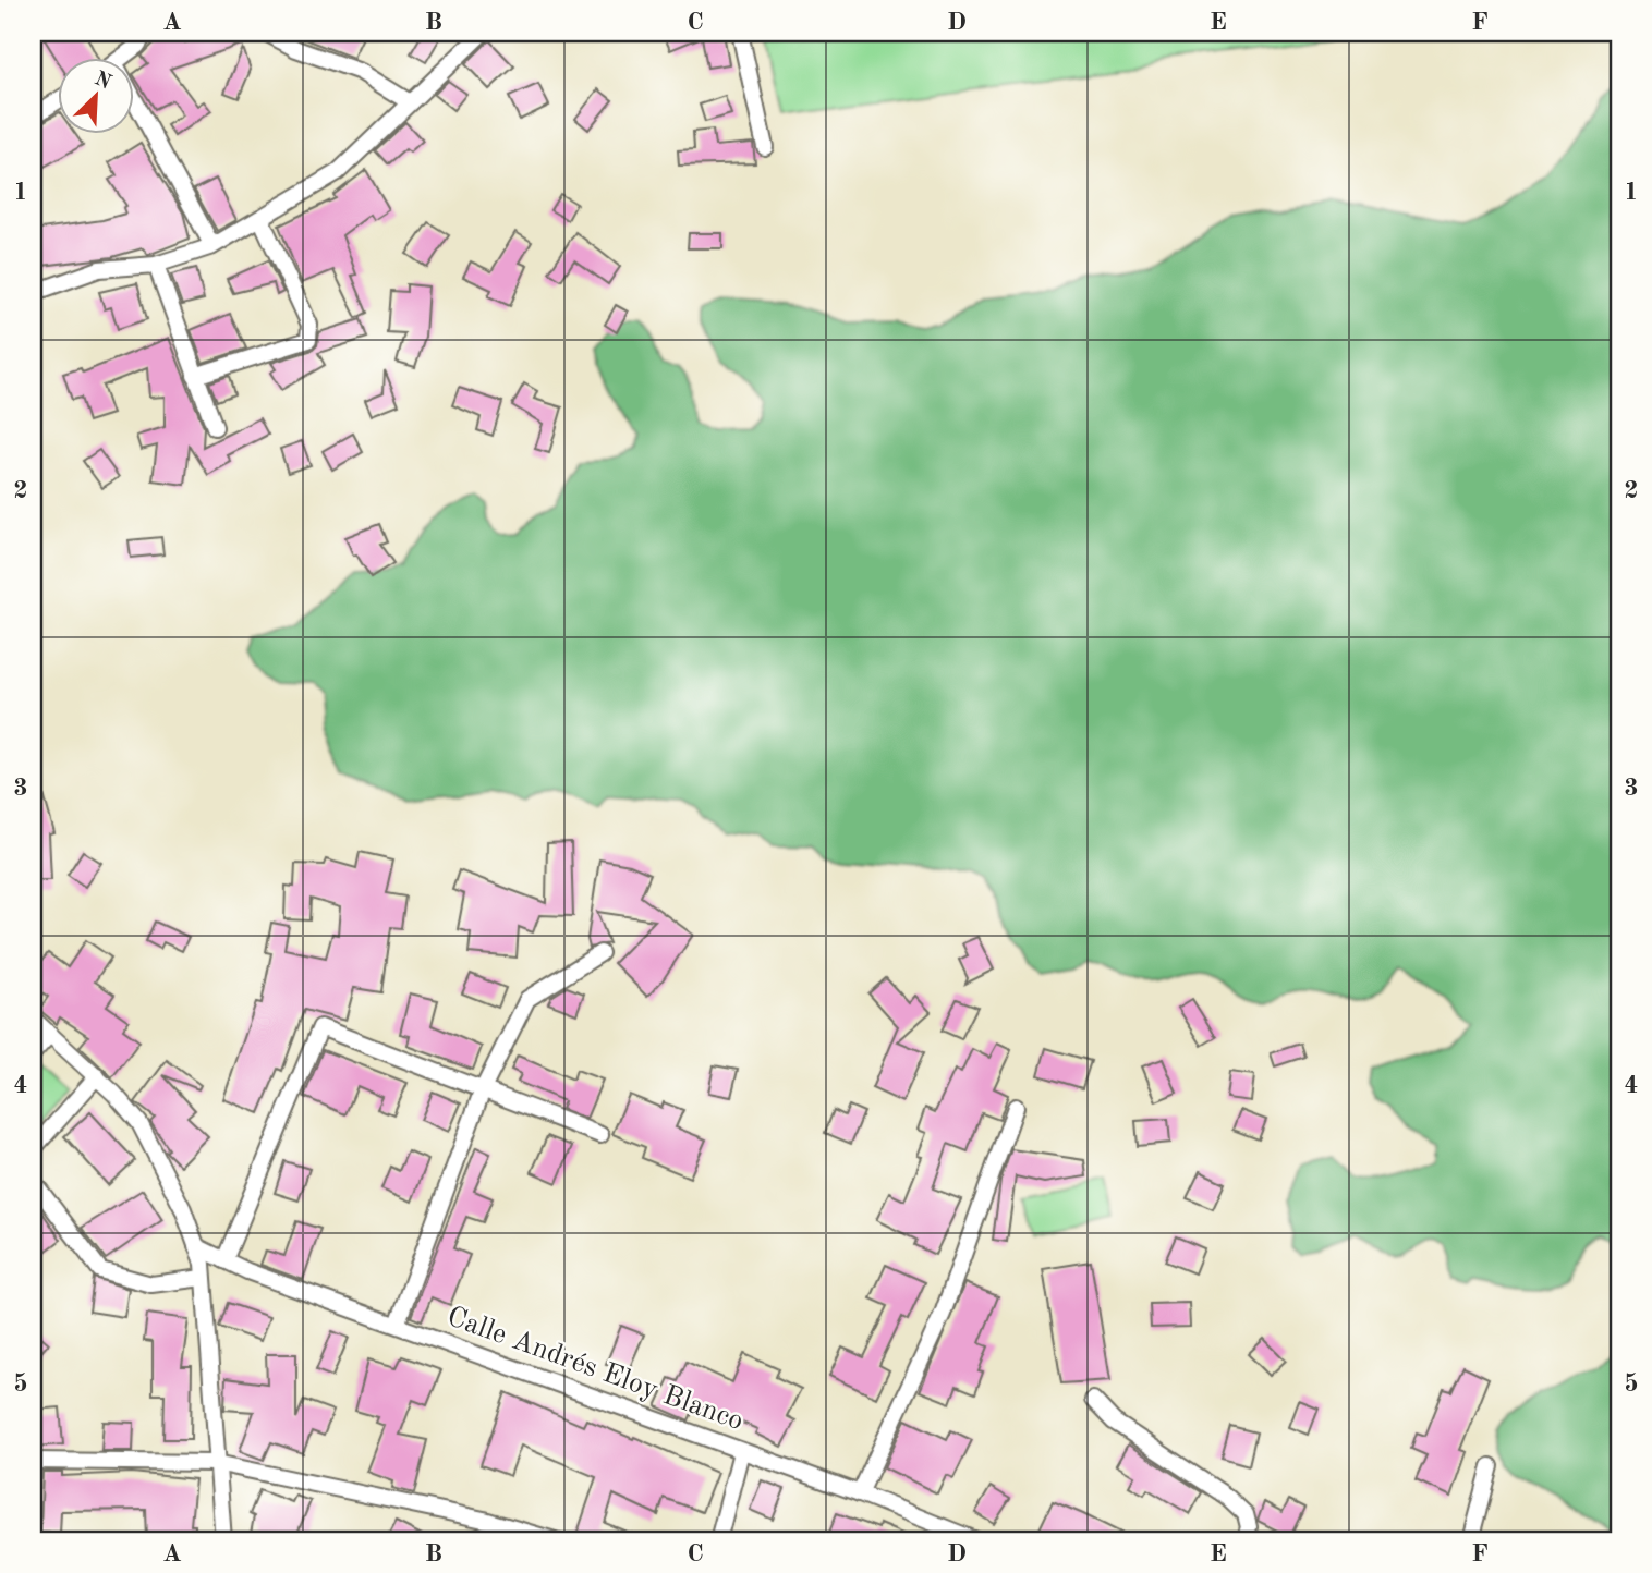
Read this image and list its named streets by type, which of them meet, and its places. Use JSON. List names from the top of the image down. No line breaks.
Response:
{"streets":{"street":["Calle Andrés Eloy Blanco"]},"north":"top right","grid":{"columns":["A","B","C","D","E","F"],"rows":["1","2","3","4","5"]}}
